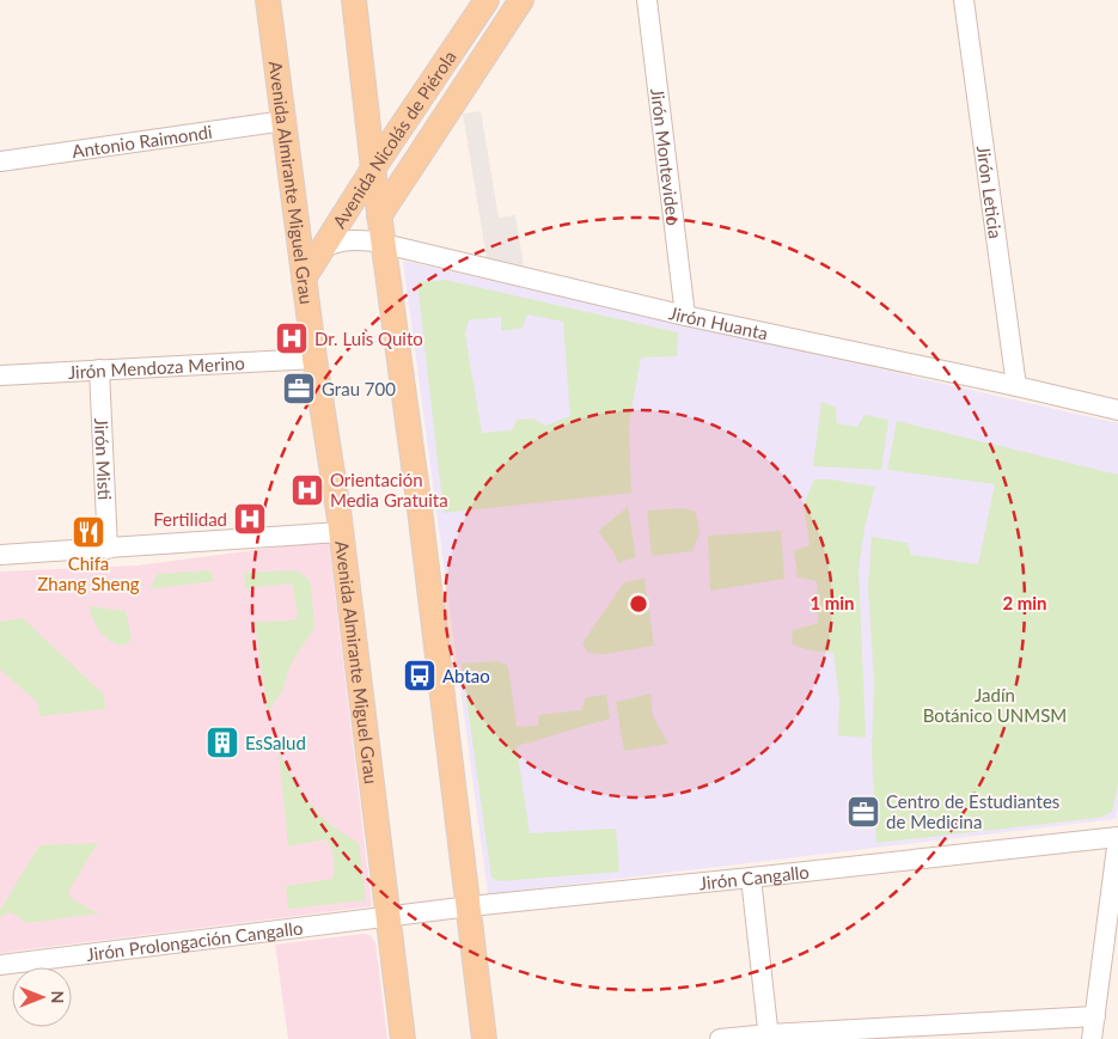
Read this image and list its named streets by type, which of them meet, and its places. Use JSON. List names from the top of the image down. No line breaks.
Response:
{"streets":{"main road":["Avenida Nicolás de Piérola","Avenida Almirante Miguel Grau"],"street":["Antonio Raimondi","Jirón Montevideo","Jirón Leticia","Jirón Huanta","Jirón Mendoza Merino","Jirón Misti","Jirón Cangallo","Jirón Prolongación Cangallo"]},"crossings":[["Avenida Nicolás de Piérola","Avenida Almirante Miguel Grau"],["Avenida Nicolás de Piérola","Jirón Huanta"],["Antonio Raimondi","Avenida Almirante Miguel Grau"],["Jirón Montevideo","Jirón Huanta"],["Avenida Almirante Miguel Grau","Jirón Huanta"],["Avenida Almirante Miguel Grau","Jirón Mendoza Merino"],["Avenida Almirante Miguel Grau","Jirón Cangallo"],["Avenida Almirante Miguel Grau","Jirón Prolongación Cangallo"],["Jirón Leticia","Jirón Huanta"],["Jirón Mendoza Merino","Jirón Misti"],["Jirón Cangallo","Jirón Prolongación Cangallo"]],"parks":["Jadín Botánico UNMSM"],"places":{"hospital":["Dr. Luis Quito","Orientación Media Gratuita","Fertilidad"],"office":["Grau 700","Centro de Estudiantes de Medicina"],"restaurant":["Chifa Zhang Sheng"],"bus stop":["Abtao"],"building":["EsSalud"]},"north":"right","rings":["1 min","2 min"]}
